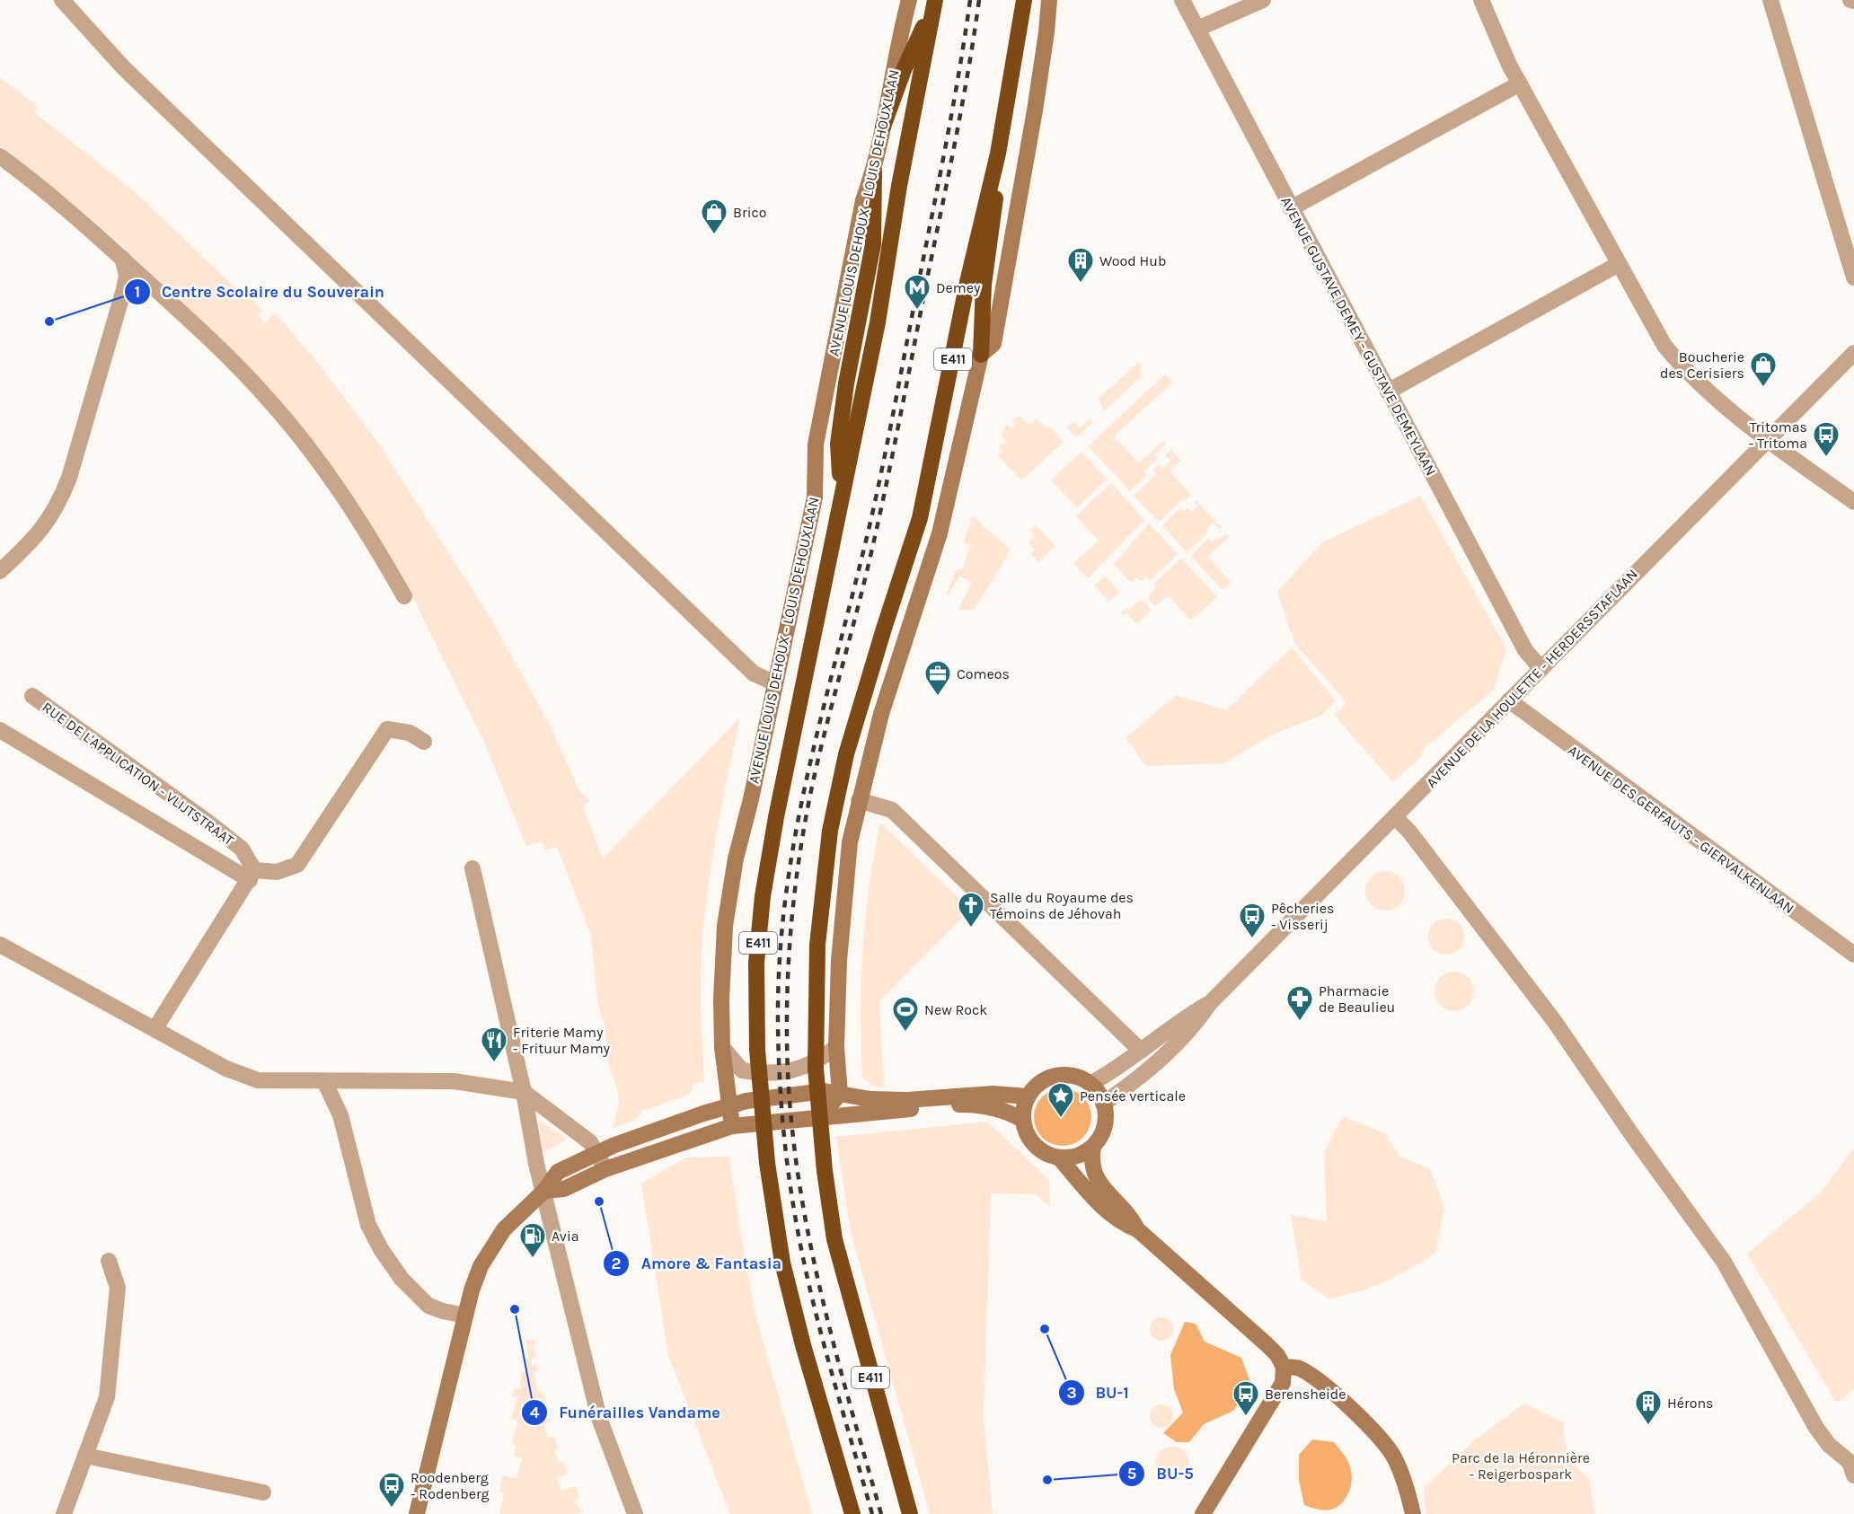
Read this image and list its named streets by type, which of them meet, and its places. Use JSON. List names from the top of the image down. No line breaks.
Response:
{"streets":{"highway":["E411"],"street":["AVENUE LOUIS DEHOUX - LOUIS DEHOUXLAAN","AVENUE GUSTAVE DEMEY - GUSTAVE DEMEYLAAN","AVENUE DE LA HOULETTE - HERDERSSTAFLAAN","RUE DE L'APPLICATION - VLIJTSTRAAT","AVENUE DES GERFAUTS - GIERVALKENLAAN"]},"crossings":[["AVENUE GUSTAVE DEMEY - GUSTAVE DEMEYLAAN","AVENUE DE LA HOULETTE - HERDERSSTAFLAAN"],["AVENUE DE LA HOULETTE - HERDERSSTAFLAAN","AVENUE DES GERFAUTS - GIERVALKENLAAN"]],"parks":["Parc de la Héronnière - Reigerbospark"],"places":{"shop":["Brico","Boucherie des Cerisiers"],"building":["Wood Hub","Hérons"],"metro station":["Demey"],"other":["Centre Scolaire du Souverain","Amore & Fantasia","Funérailles Vandame","BU-1","BU-5"],"bus stop":["Tritomas - Tritoma","Pêcheries - Visserij","Berensheide","Roodenberg - Rodenberg"],"office":["Comeos"],"church":["Salle du Royaume des Témoins de Jéhovah"],"pharmacy":["Pharmacie de Beaulieu"],"sports":["New Rock"],"restaurant":["Friterie Mamy - Frituur Mamy"],"place":["Pensée verticale"],"fuel station":["Avia"]}}
